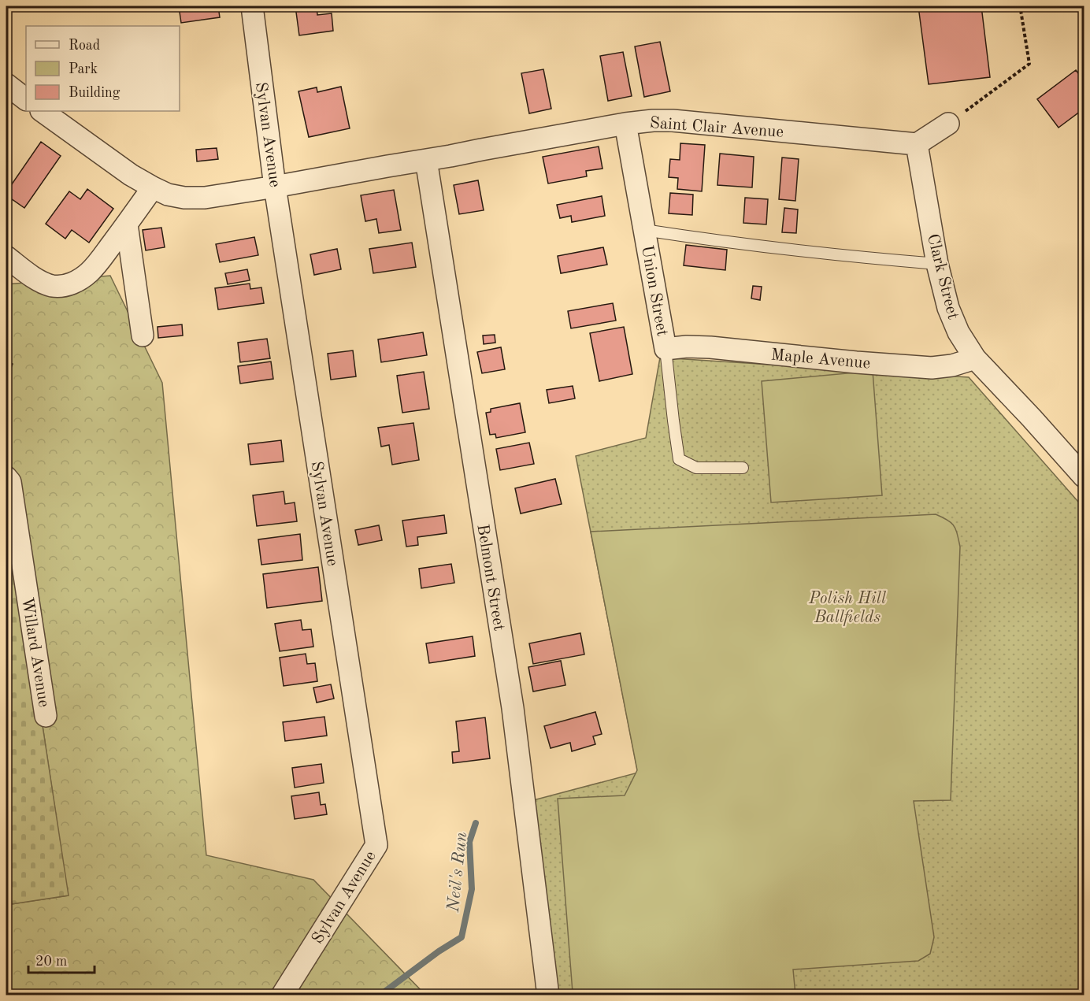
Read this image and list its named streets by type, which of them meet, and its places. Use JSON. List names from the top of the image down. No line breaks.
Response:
{"streets":{"street":["Saint Clair Avenue","Sylvan Avenue","Clark Street","Union Street","Maple Avenue","Belmont Street","Willard Avenue"]},"crossings":[["Saint Clair Avenue","Sylvan Avenue"],["Saint Clair Avenue","Clark Street"],["Saint Clair Avenue","Union Street"],["Saint Clair Avenue","Belmont Street"],["Clark Street","Maple Avenue"],["Union Street","Maple Avenue"]],"water":["Neil's Run"],"parks":["Polish Hill Ballfields"],"legend":["Road","Park","Building"],"scale_bar":"20 m"}
